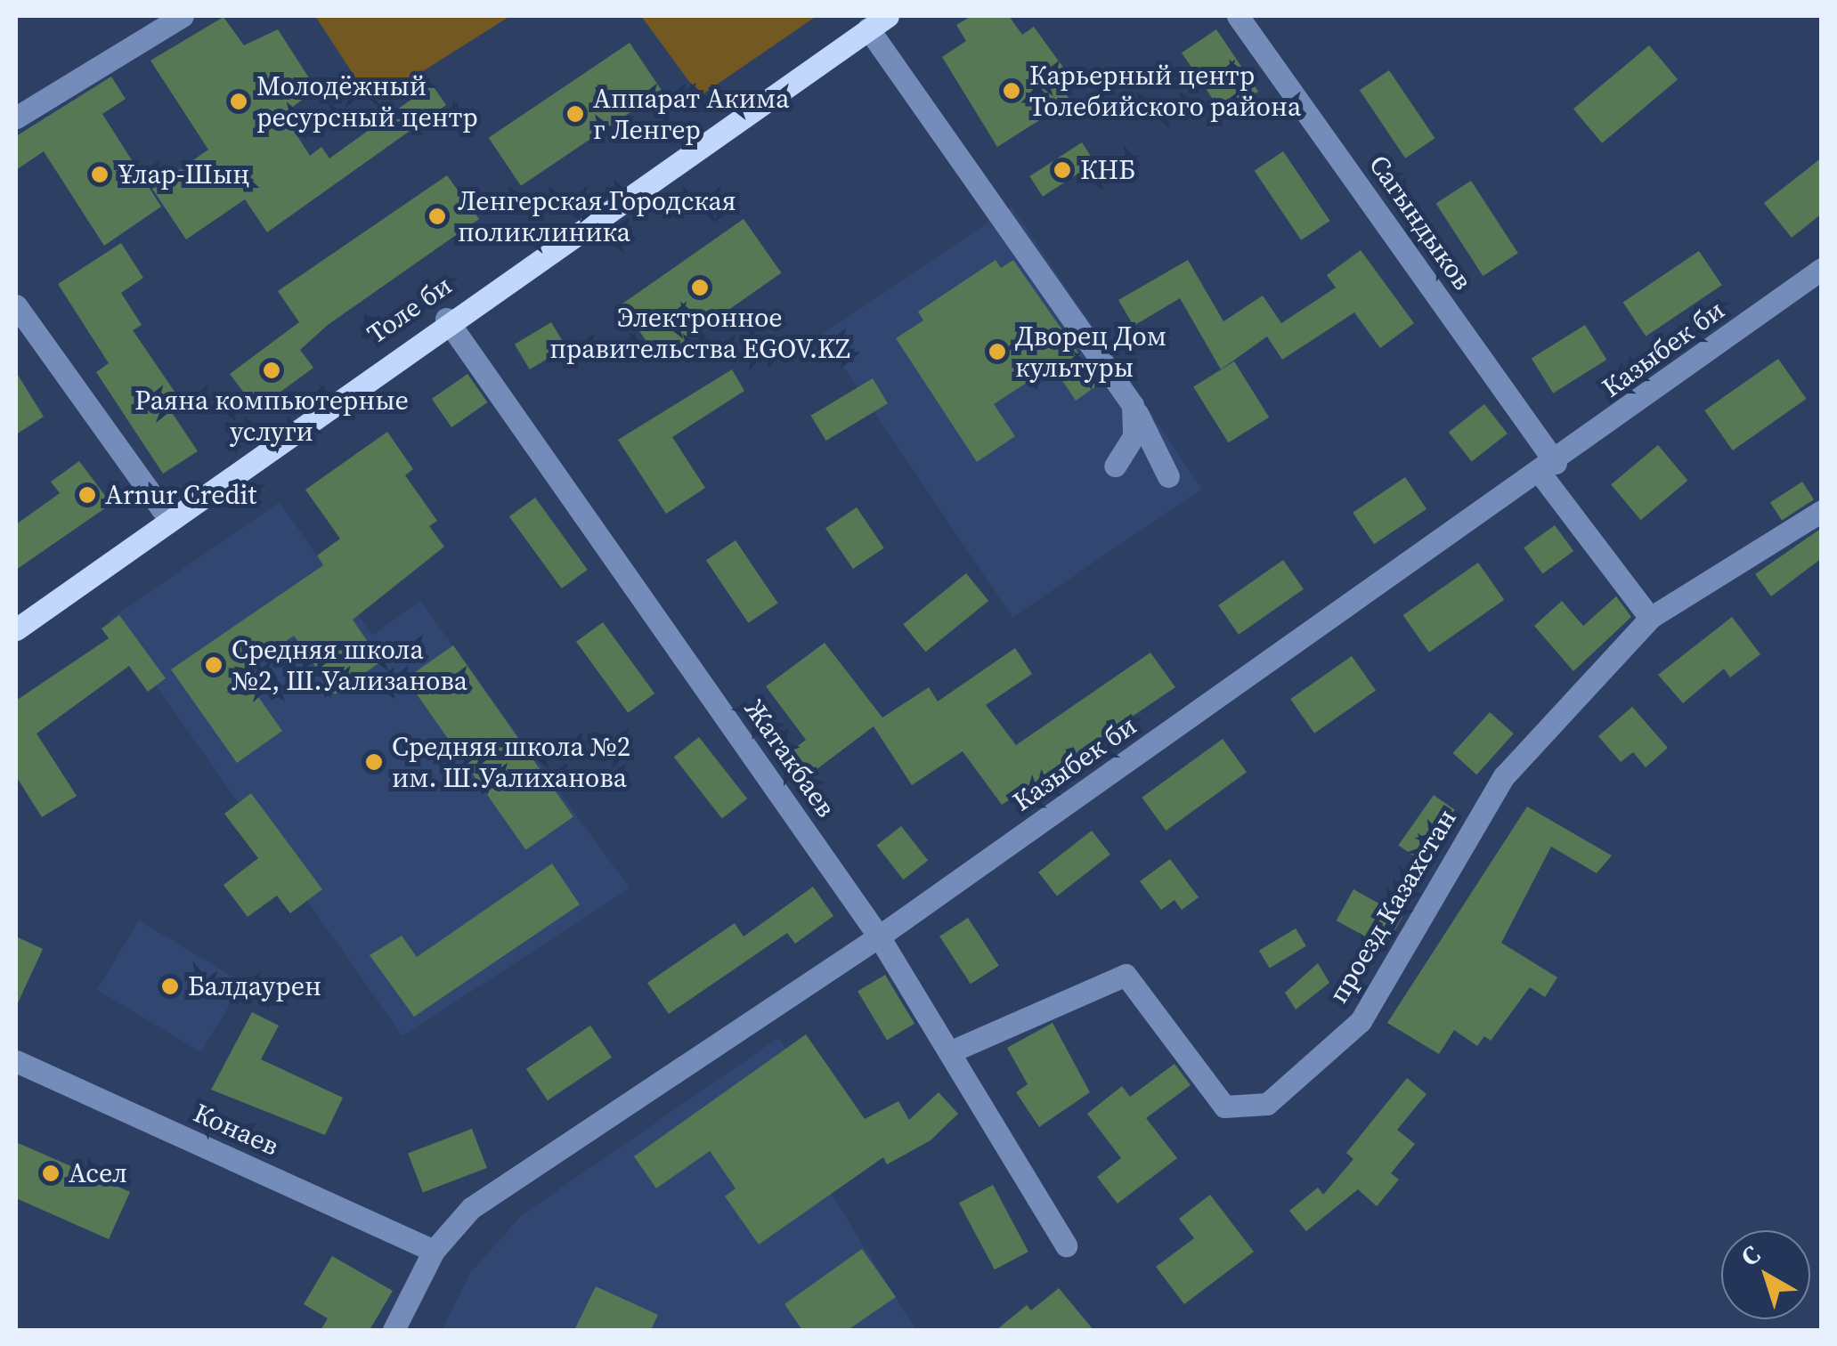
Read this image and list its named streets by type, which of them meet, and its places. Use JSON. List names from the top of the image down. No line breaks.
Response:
{"streets":{"main road":["Толе би"],"street":["Сагындыков","Казыбек би","Жатакбаев","проезд Казахстан","Конаев"]},"crossings":[["Сагындыков","Казыбек би"],["Сагындыков","проезд Казахстан"],["Толе би","Жатакбаев"],["Казыбек би","Жатакбаев"],["Казыбек би","Конаев"],["Жатакбаев","проезд Казахстан"]],"places":["Карьерный центр Толебийского района","Молодёжный ресурсный центр","Аппарат Акима г Ленгер","КНБ","Ұлар-Шың","Ленгерская Городская поликлиника","Электронное правительства EGOV.KZ","Дворец Дом культуры","Раяна компьютерные услуги","Arnur Credit","Средняя школа №2, Ш.Уализанова","Средняя школа №2 им. Ш.Уалиханова","Балдаурен","Асел"],"north":"top left"}
